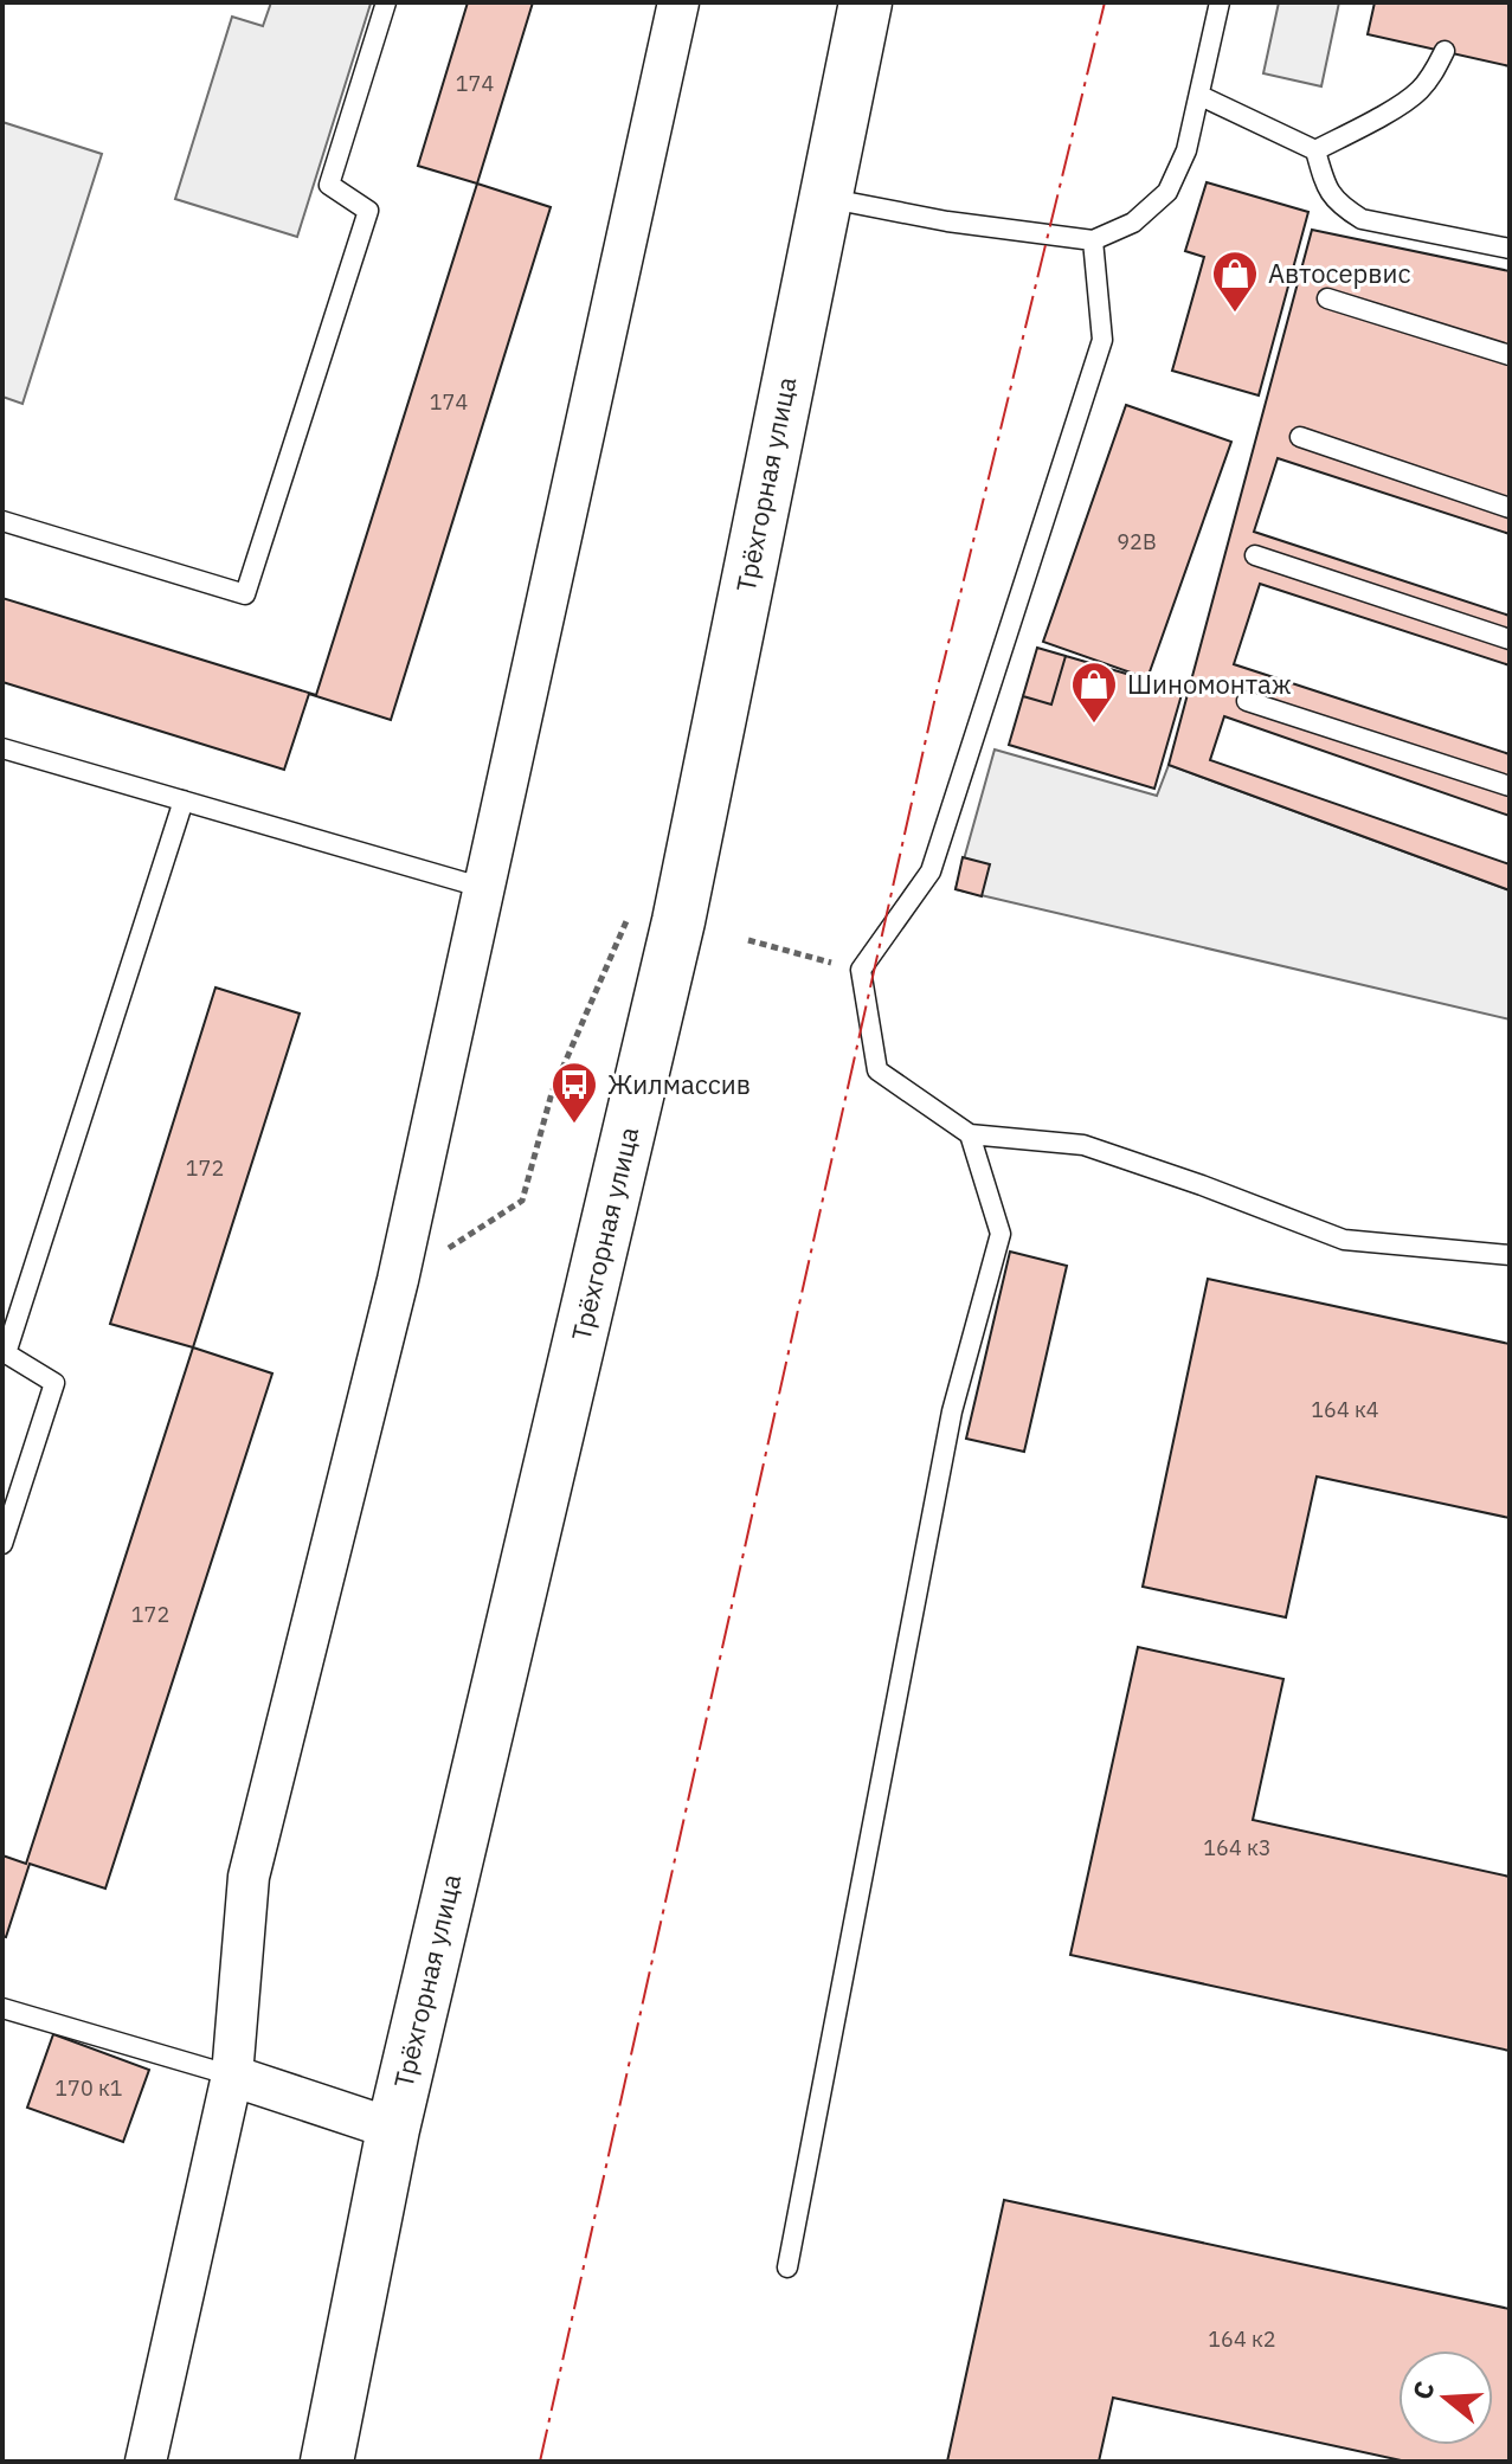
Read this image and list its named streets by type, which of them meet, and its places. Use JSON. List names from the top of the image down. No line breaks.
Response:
{"streets":{"highway":["Трёхгорная улица"]},"places":{"shop":["Автосервис","Шиномонтаж"],"bus stop":["Жилмассив"]},"house_numbers":["174","174","92В","172","164 к4","172","164 к3","170 к1","164 к2"],"north":"left"}
